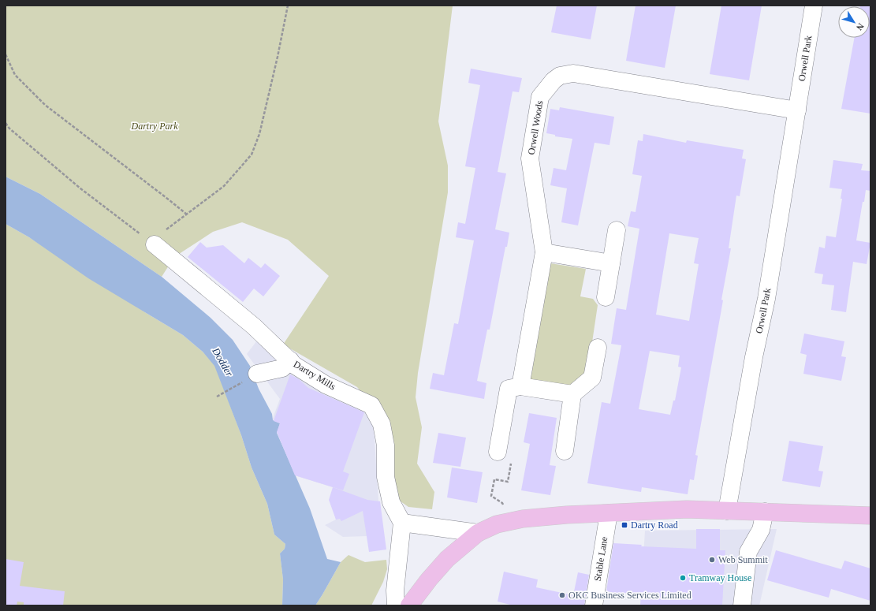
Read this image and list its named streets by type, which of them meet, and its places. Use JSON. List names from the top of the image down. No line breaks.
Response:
{"streets":{"street":["Orwell Park","Orwell Woods","Dartry Mills","Stable Lane"]},"crossings":[["Orwell Park","Orwell Woods"]],"water":["Dodder"],"parks":["Dartry Park"],"places":{"transit":["Dartry Road"],"other":["Web Summit","Tramway House","OKC Business Services Limited"]},"north":"bottom right"}
